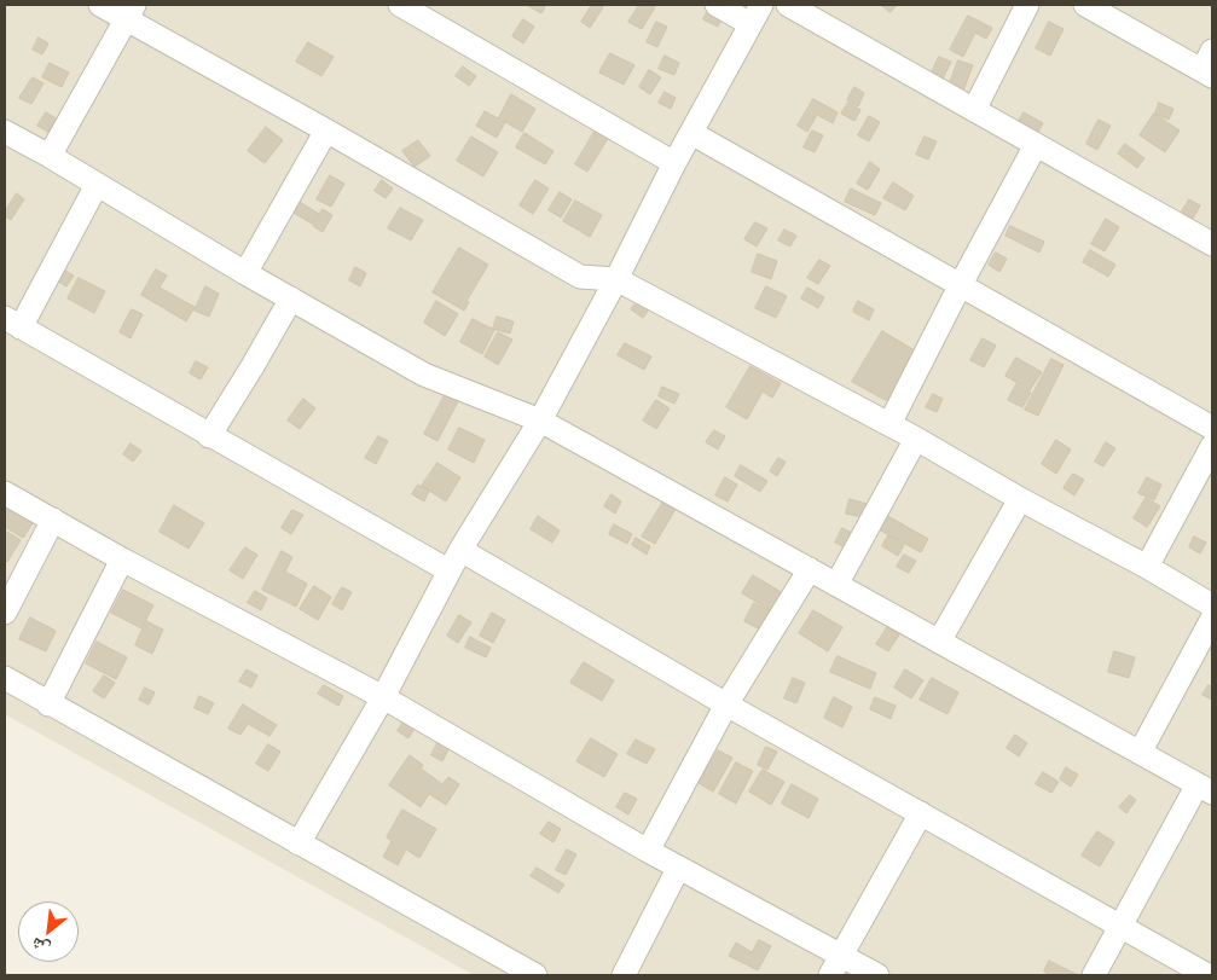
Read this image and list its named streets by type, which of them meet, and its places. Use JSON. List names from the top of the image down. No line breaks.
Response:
{"north":"bottom left"}
